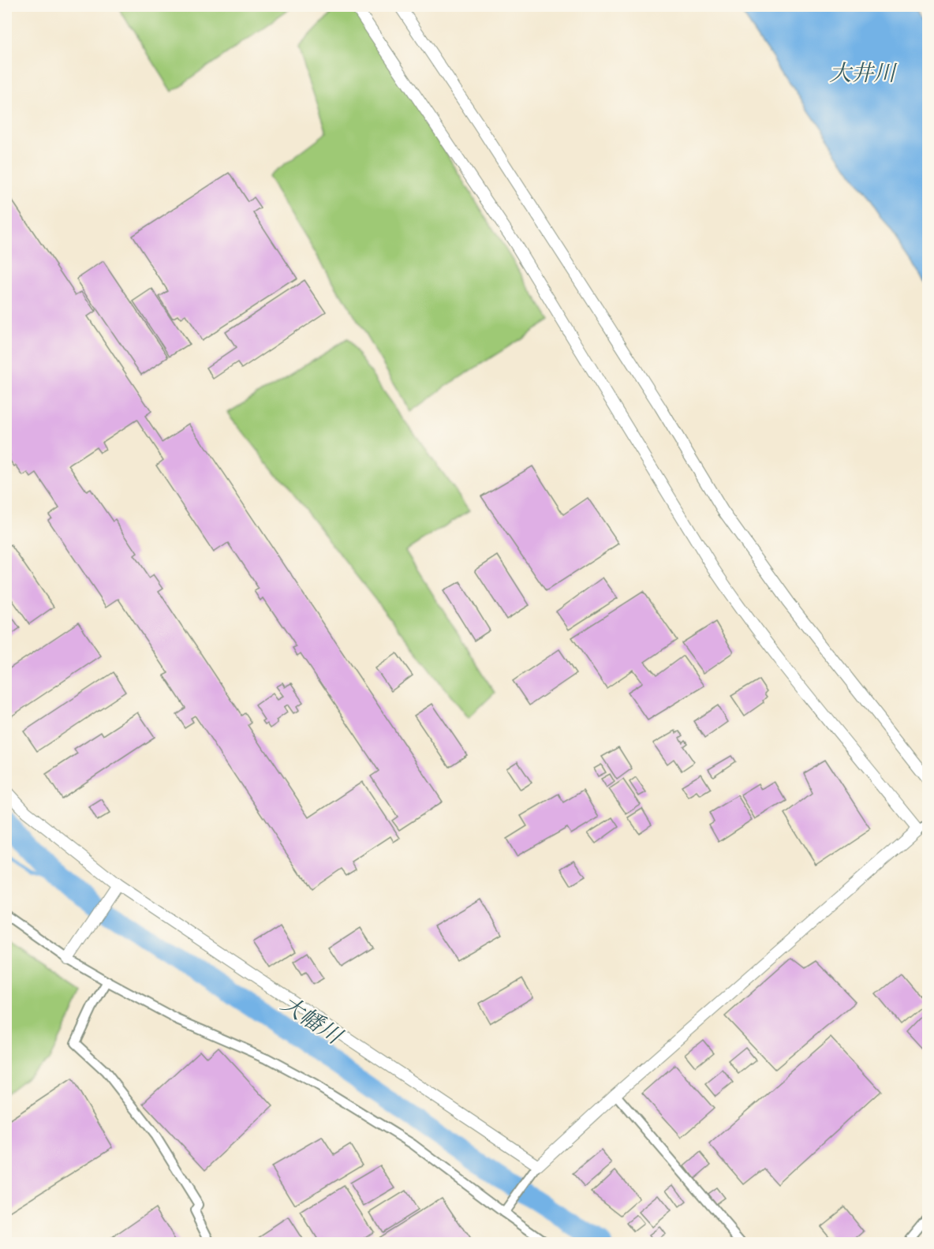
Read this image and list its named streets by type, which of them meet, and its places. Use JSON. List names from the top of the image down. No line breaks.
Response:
{"water":["大井川","大幡川"]}
